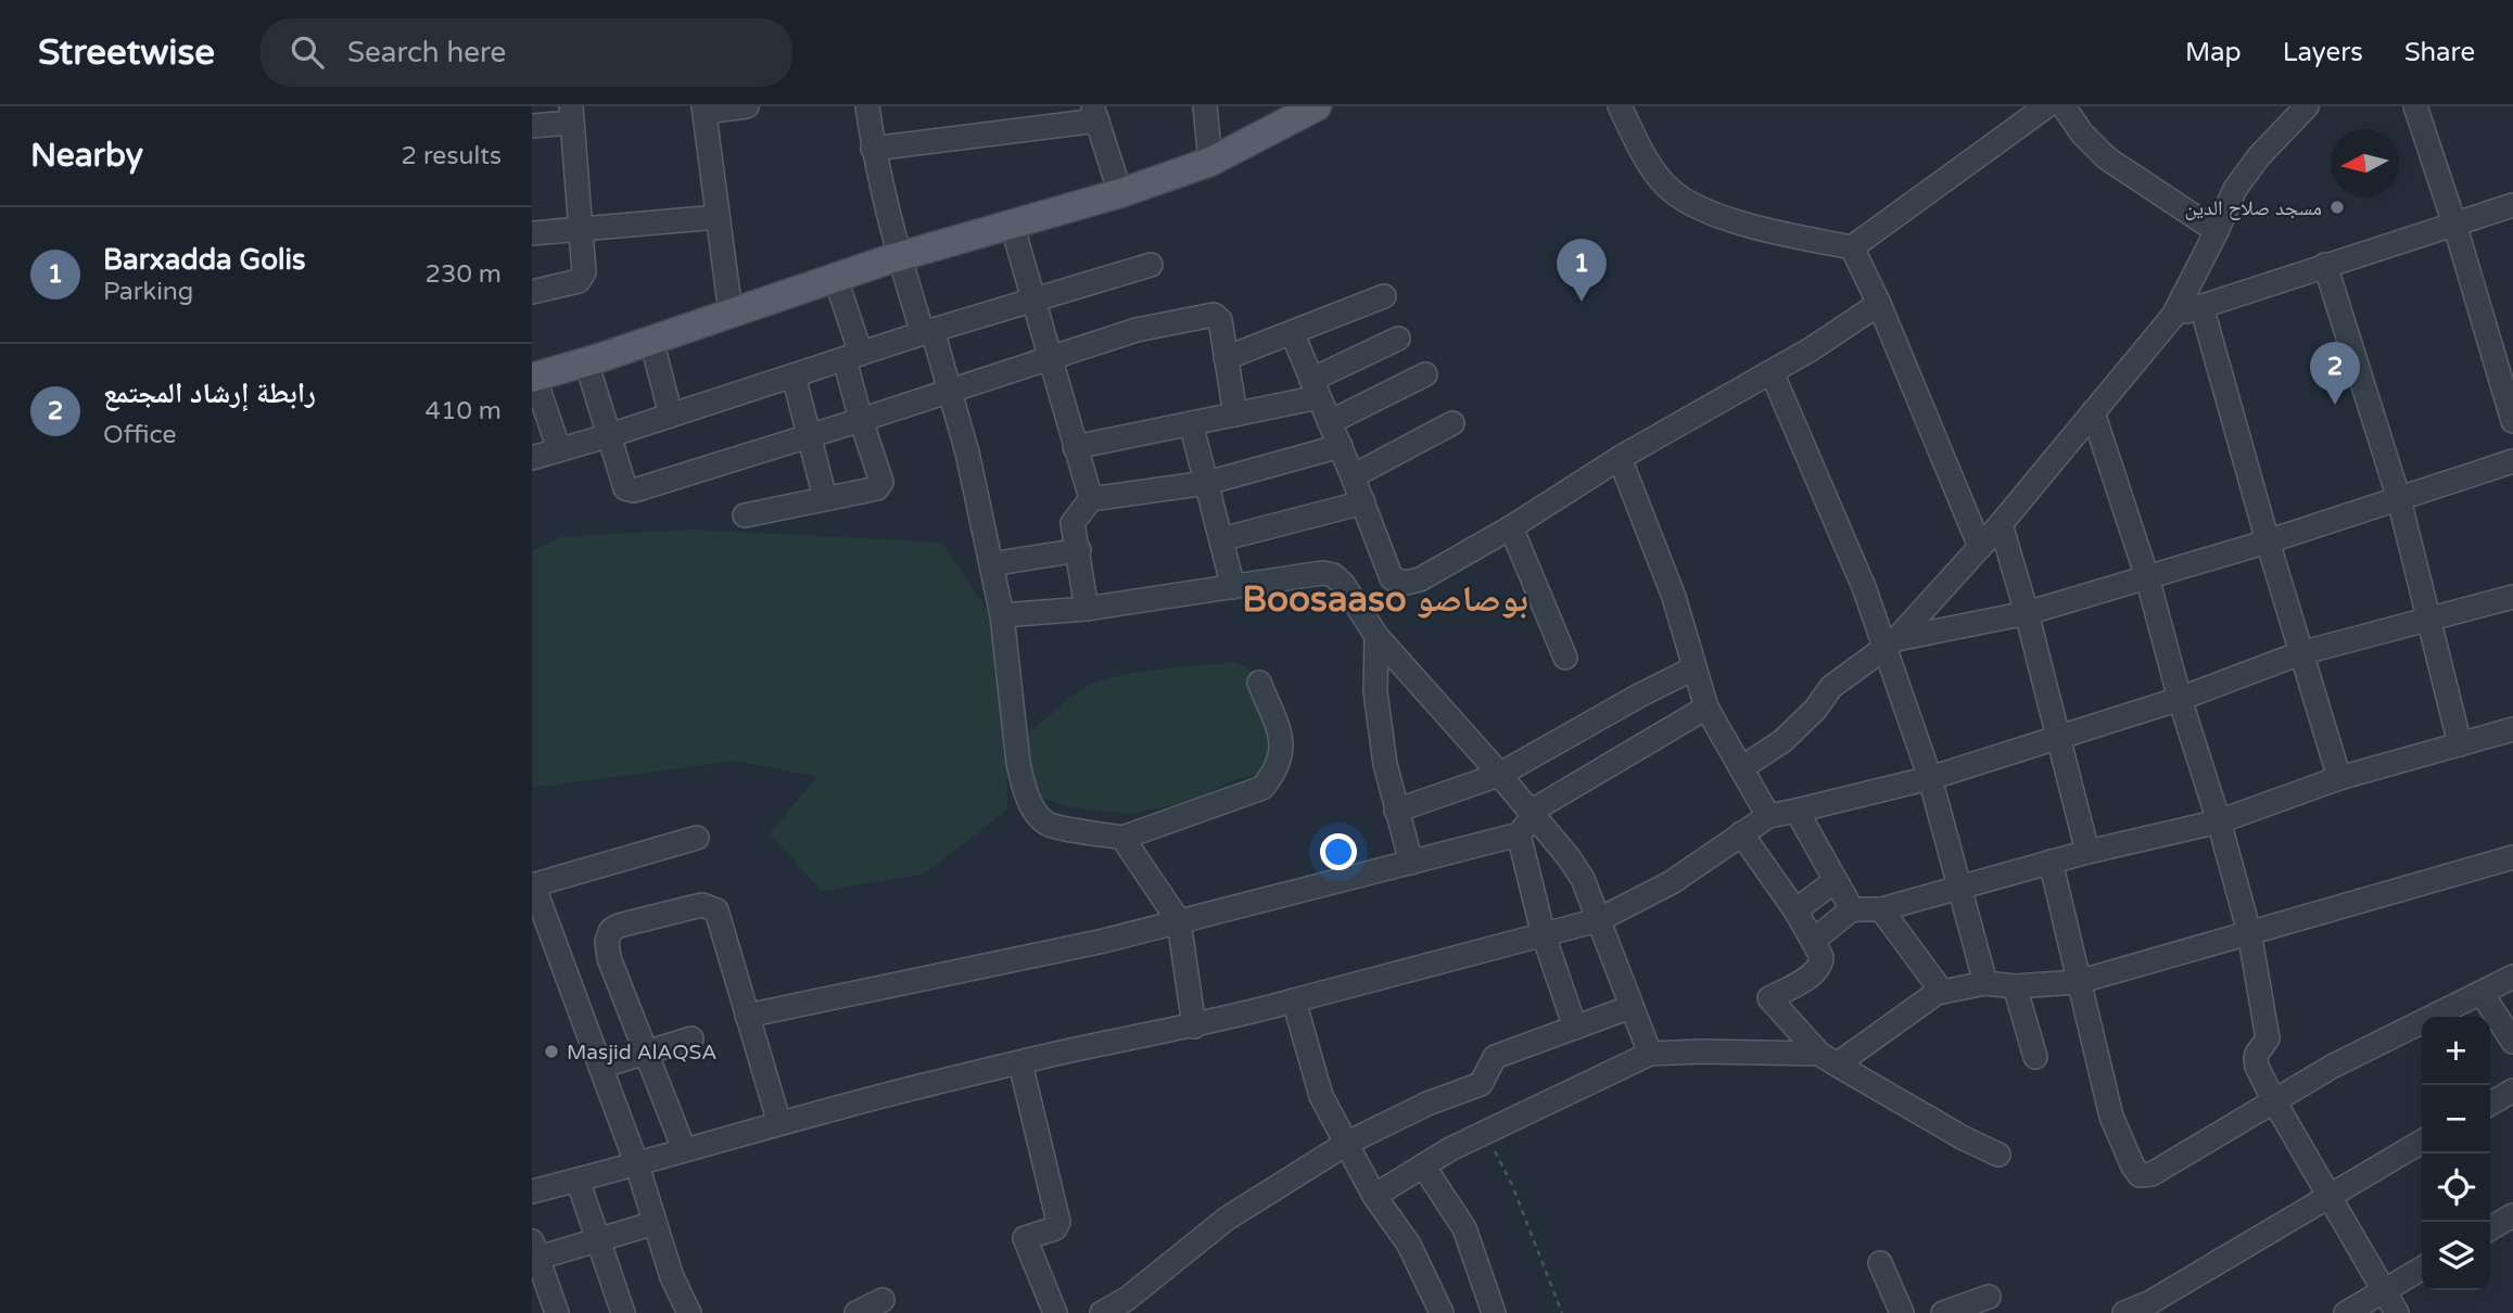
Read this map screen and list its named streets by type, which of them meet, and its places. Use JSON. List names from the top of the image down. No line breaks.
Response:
{"districts":["Boosaaso بوصاصو"],"places":["مسجد صلاح الدين","Masjid AlAQSA"],"north":"left","page":{"header":"Streetwise","search":"Search here","nav":["Map","Layers","Share"],"heading":["Nearby","2 results"],"list":[{"mark":"1","name":"Barxadda Golis","note":"Parking","value":"230 m"},{"mark":"2","name":"رابطة إرشاد المجتمع","note":"Office","value":"410 m"}],"pins":["1","2"],"map_buttons":["+","−"]}}
